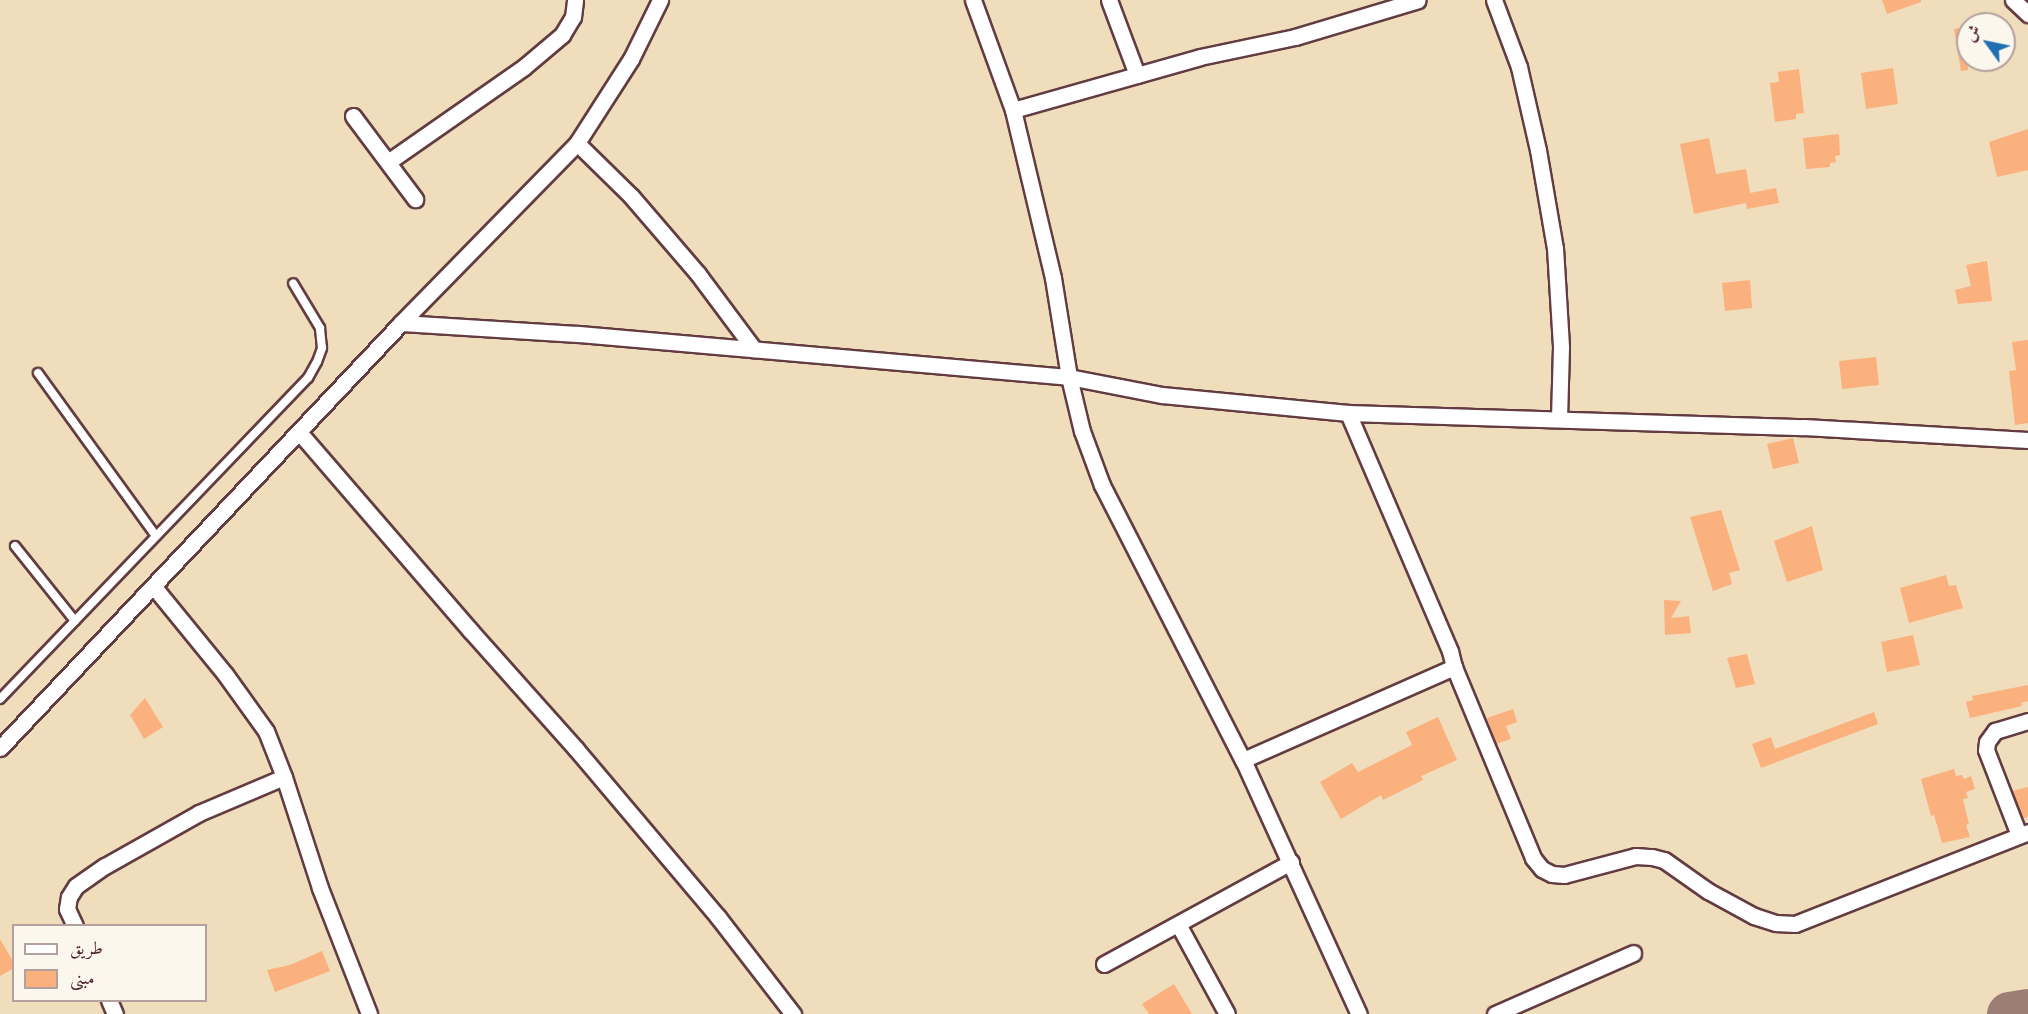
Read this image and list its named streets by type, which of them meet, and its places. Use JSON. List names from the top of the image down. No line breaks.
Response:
{"legend":["طريق","مبنى"],"north":"top left"}
